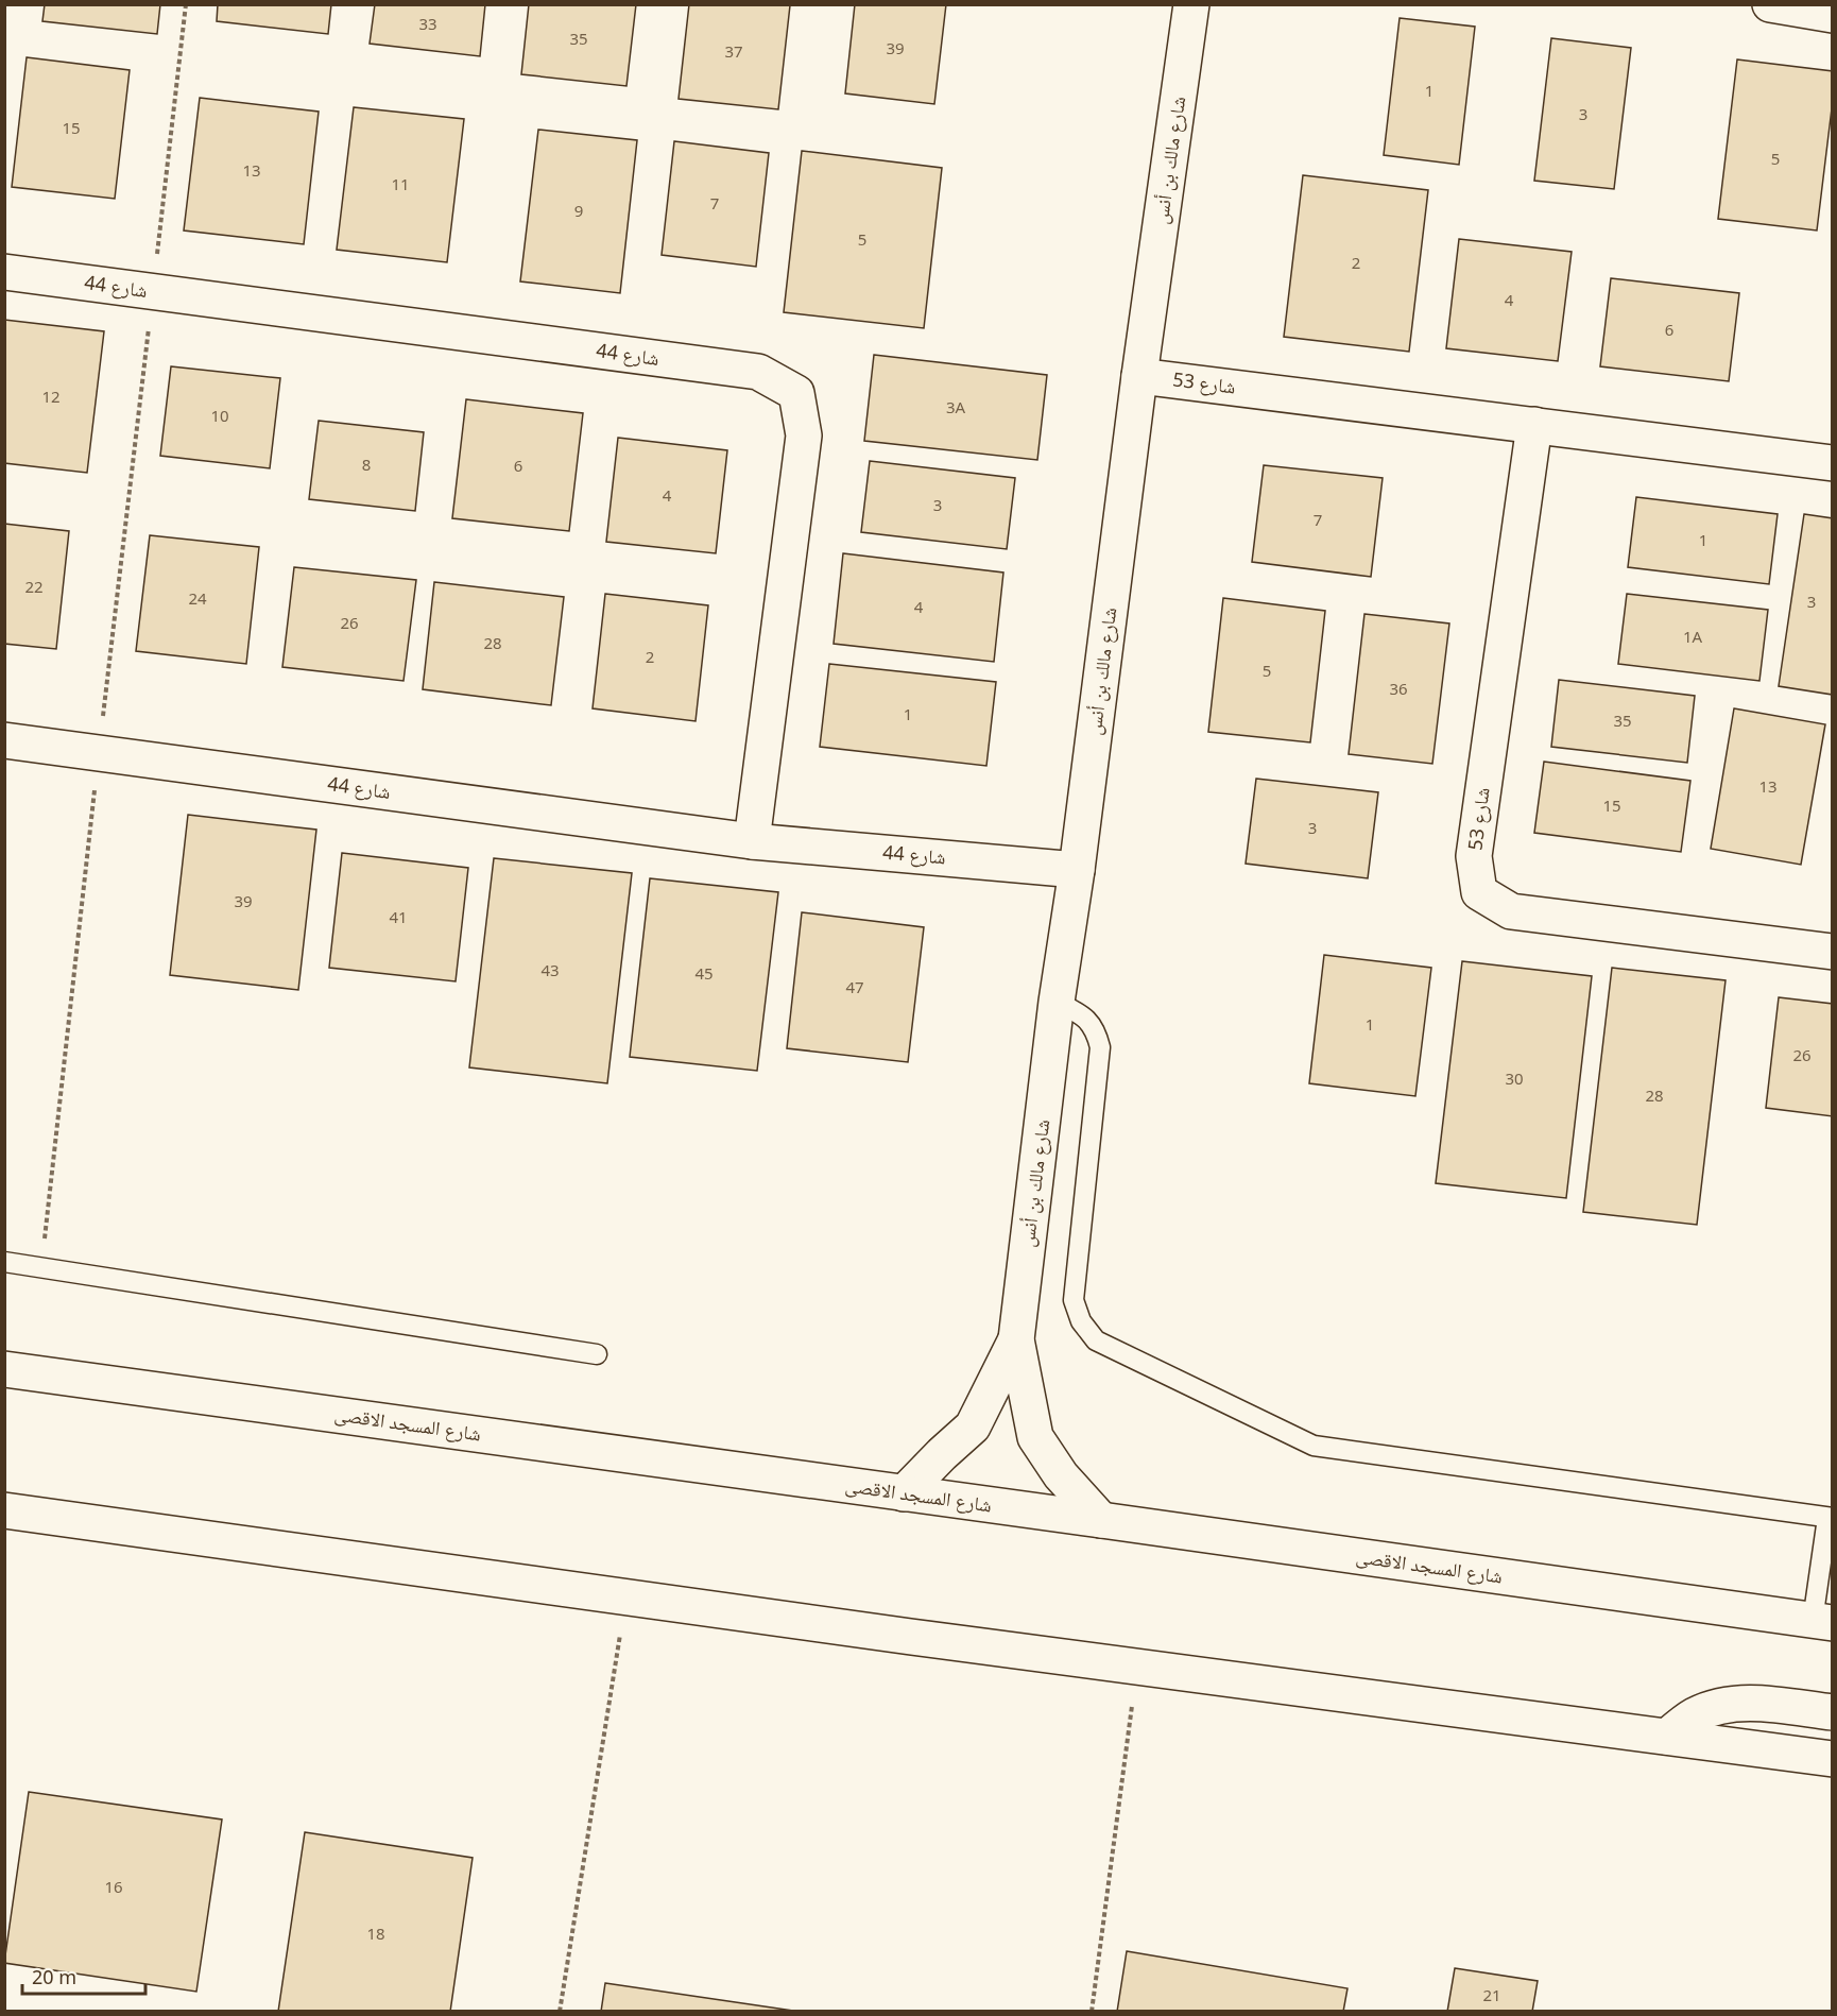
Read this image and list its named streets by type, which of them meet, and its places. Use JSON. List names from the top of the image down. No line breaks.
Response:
{"streets":{"street":["شارع مالك بن أنس","شارع 44","شارع 53","شارع المسجد الاقصى"]},"crossings":[["شارع مالك بن أنس","شارع 44"],["شارع مالك بن أنس","شارع 53"],["شارع مالك بن أنس","شارع المسجد الاقصى"]],"house_numbers":["33","35","39","37","1","3","15","5","13","11","7","9","5","2","4","6","12","3A","10","8","6","4","3","7","1","22","24","3","4","26","1A","28","2","5","36","1","35","13","15","3","39","41","43","45","47","1","26","30","28","16","18","21"],"scale_bar":"20 m"}
